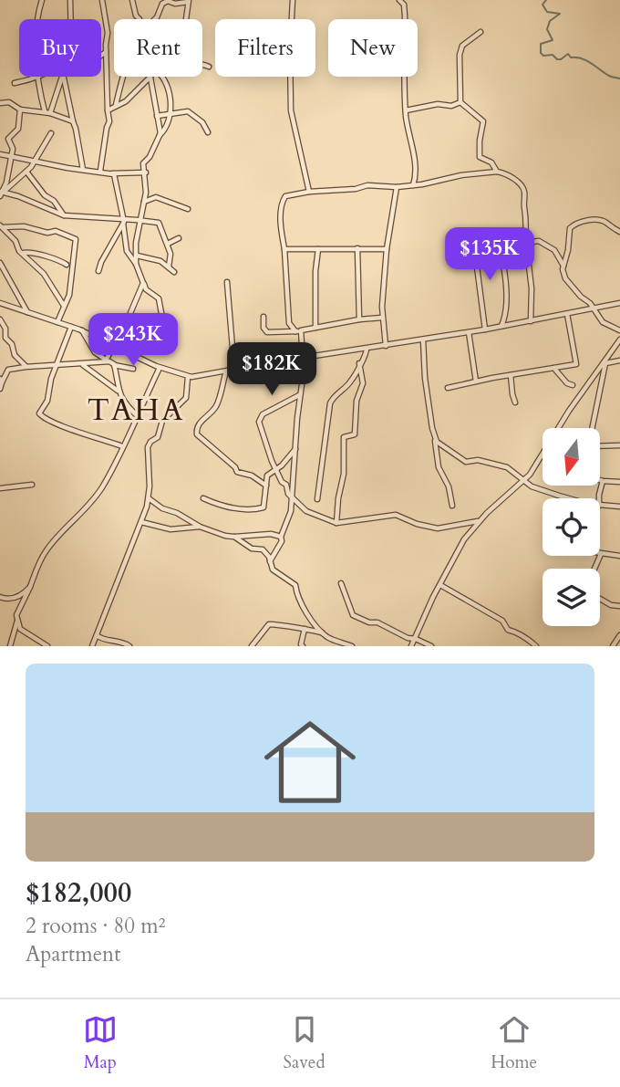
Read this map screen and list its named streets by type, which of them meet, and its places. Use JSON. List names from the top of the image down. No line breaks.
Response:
{"districts":["TAHA"],"north":"bottom","page":{"chip":["Buy","Rent","Filters","New"],"price":["$135K","$243K","$182K"],"list":[{"name":"$182,000","note":"2 rooms · 80 m² · Apartment"}],"tabs":["Map","Saved","Home"]}}
